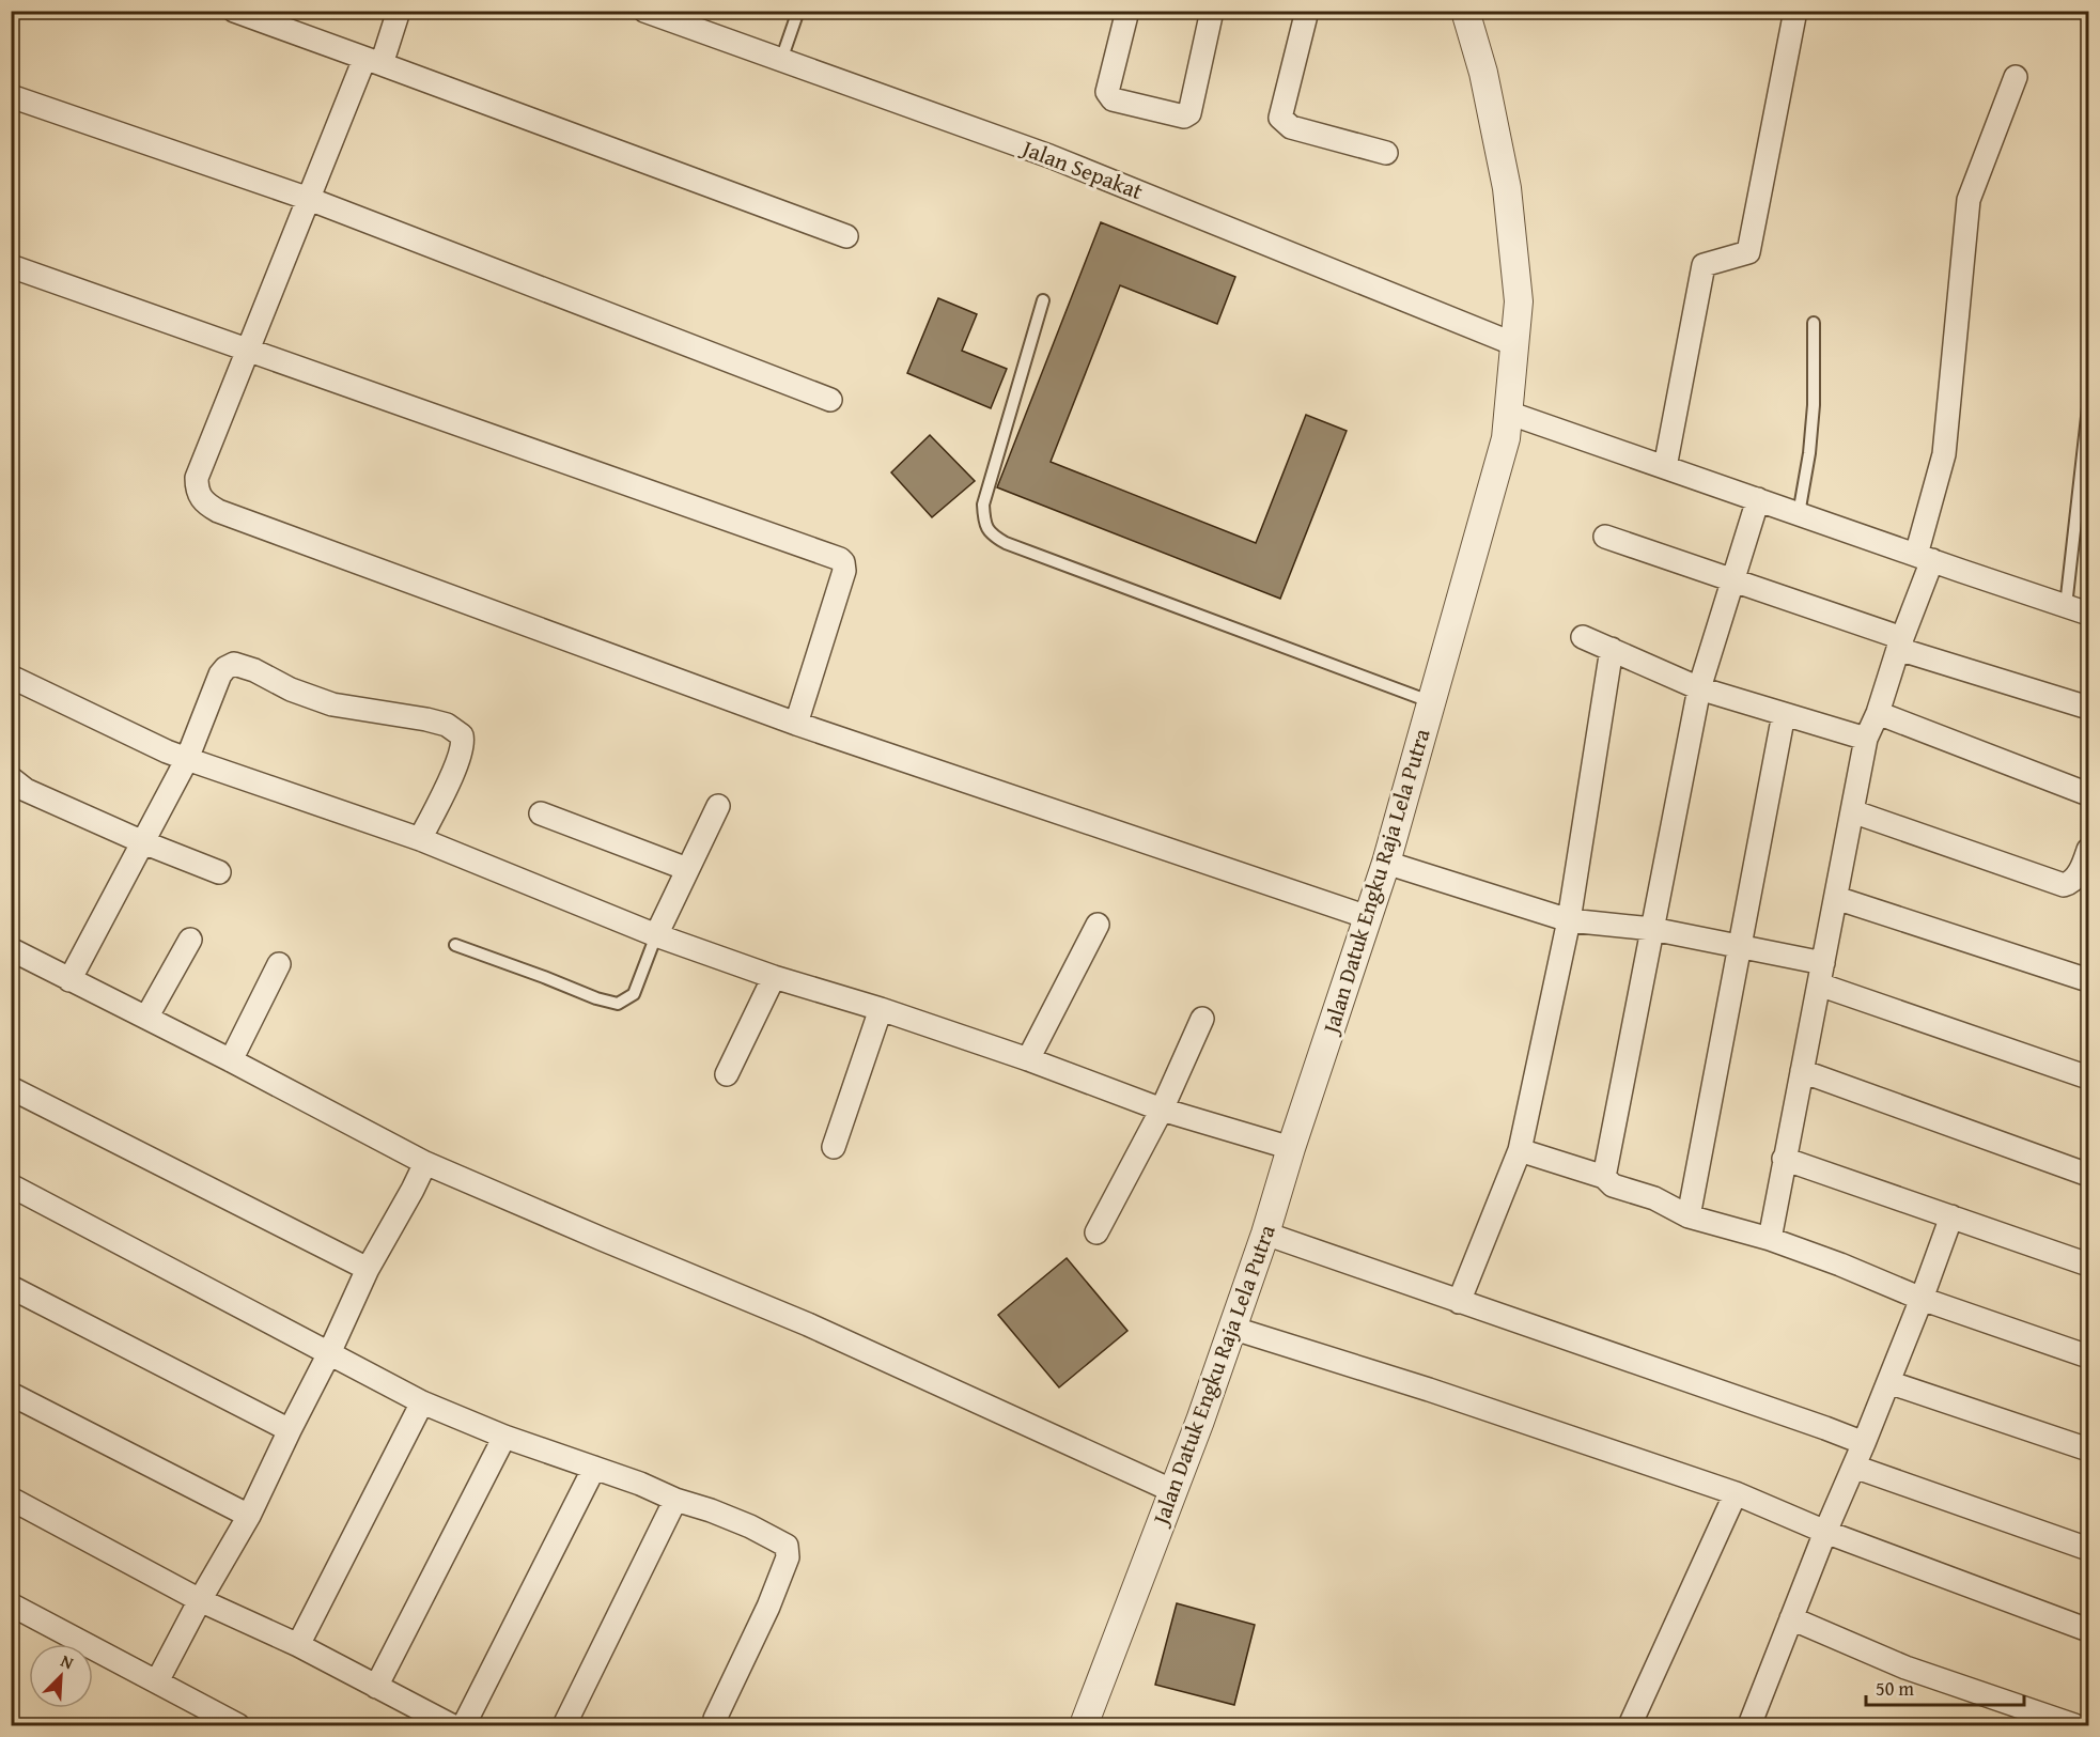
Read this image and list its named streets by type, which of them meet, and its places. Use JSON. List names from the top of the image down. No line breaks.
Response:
{"streets":{"street":["Jalan Sepakat","Jalan Datuk Engku Raja Lela Putra"]},"crossings":[["Jalan Sepakat","Jalan Datuk Engku Raja Lela Putra"]],"scale_bar":"50 m","north":"top right"}
